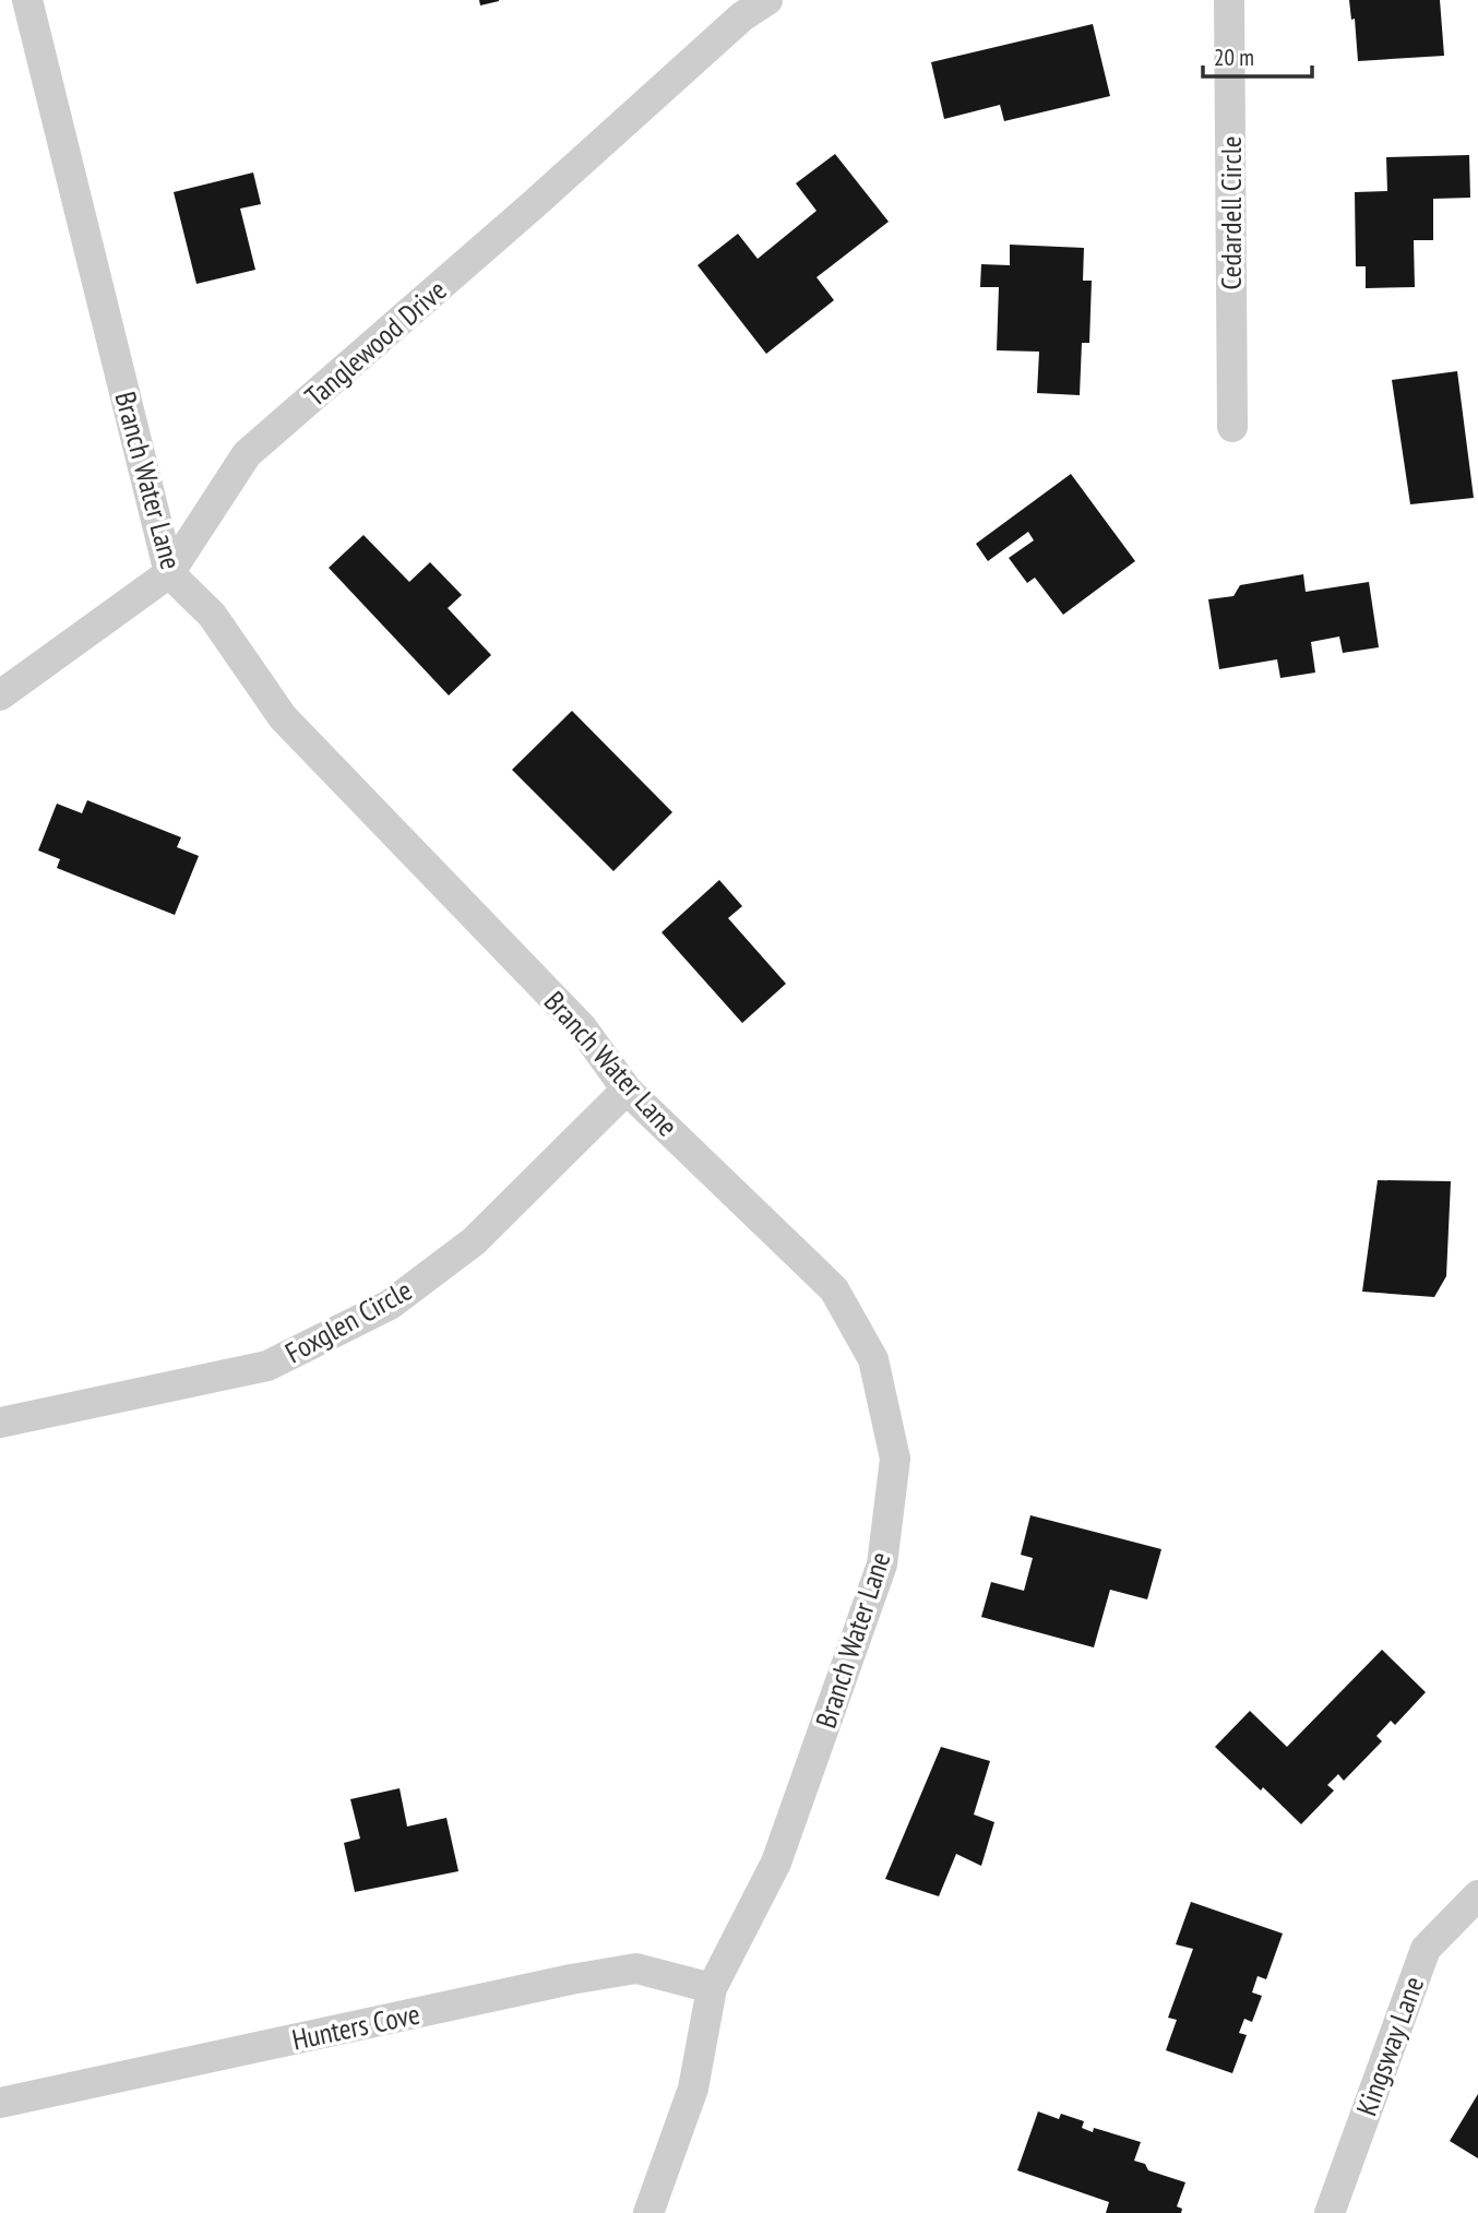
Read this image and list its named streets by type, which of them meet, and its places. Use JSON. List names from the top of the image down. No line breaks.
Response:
{"streets":{"street":["Cedardell Circle","Tanglewood Drive","Branch Water Lane","Foxglen Circle","Hunters Cove","Kingsway Lane"]},"crossings":[["Tanglewood Drive","Branch Water Lane"],["Branch Water Lane","Foxglen Circle"],["Branch Water Lane","Hunters Cove"]],"scale_bar":"20 m"}
